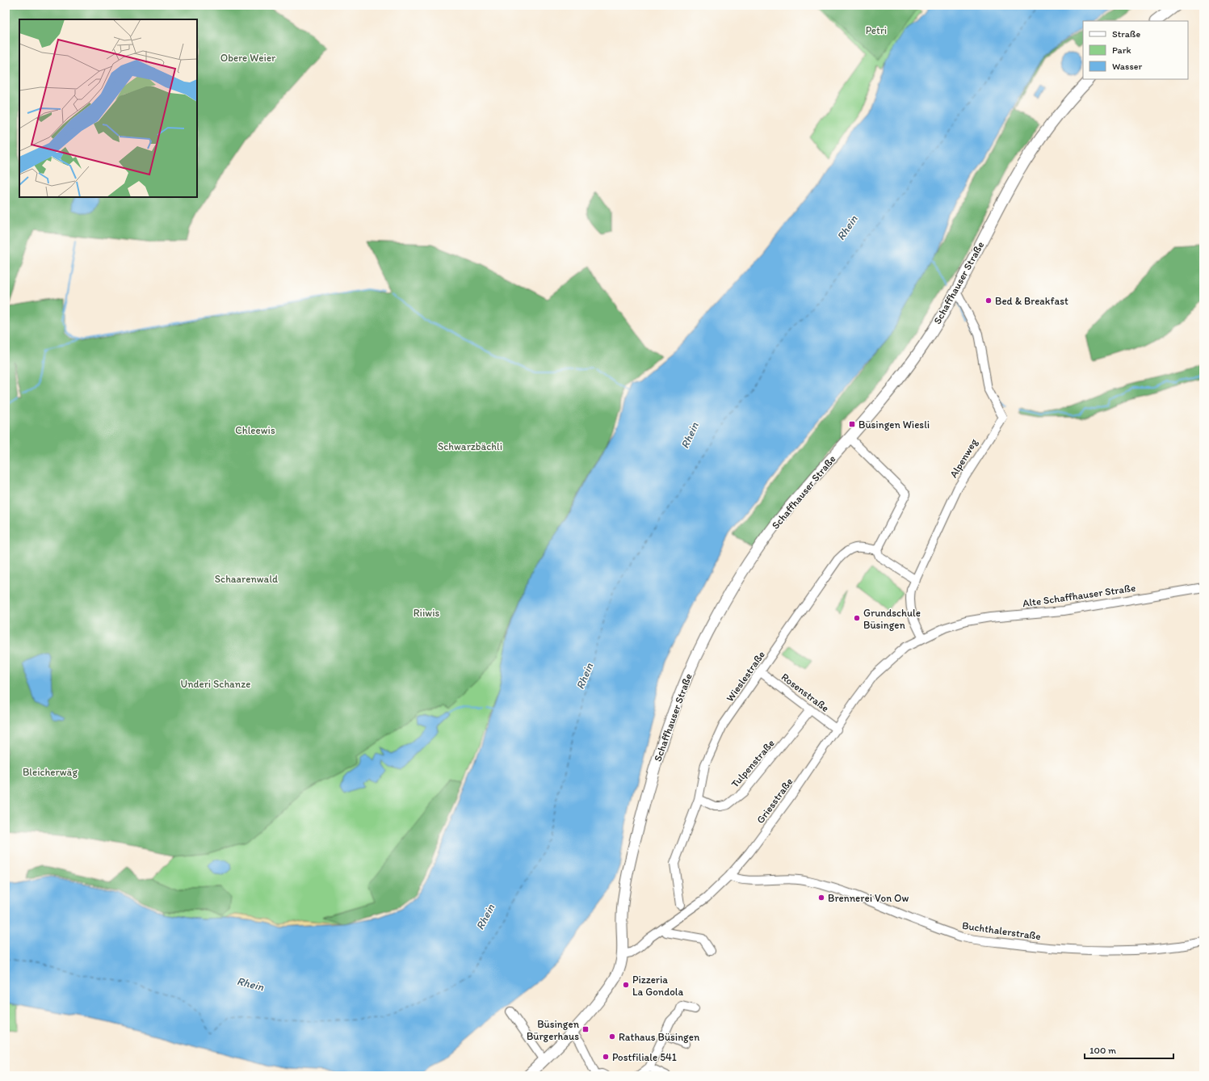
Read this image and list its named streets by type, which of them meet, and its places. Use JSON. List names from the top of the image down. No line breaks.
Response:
{"streets":{"main road":["Schaffhauser Straße"],"street":["Alpenweg","Alte Schaffhauser Straße","Wieslestraße","Rosenstraße","Tulpenstraße","Griesstraße","Buchthalerstraße"]},"crossings":[["Schaffhauser Straße","Alpenweg"],["Schaffhauser Straße","Griesstraße"],["Alpenweg","Alte Schaffhauser Straße"],["Alpenweg","Griesstraße"],["Alte Schaffhauser Straße","Griesstraße"],["Wieslestraße","Rosenstraße"],["Wieslestraße","Tulpenstraße"],["Rosenstraße","Tulpenstraße"],["Rosenstraße","Griesstraße"],["Griesstraße","Buchthalerstraße"]],"water":["Rhein"],"parks":["Petri","Obere Weier","Chleewis","Schwarzbächli","Schaarenwald","Riiwis","Underi Schanze","Bleicherwäg"],"places":{"other":["Bed & Breakfast","Grundschule Büsingen","Brennerei Von Ow","Pizzeria La Gondola","Rathaus Büsingen","Postfiliale 541"],"transit":["Büsingen Wiesli","Büsingen Bürgerhaus"]},"legend":["Straße","Park","Wasser"],"scale_bar":"100 m"}
